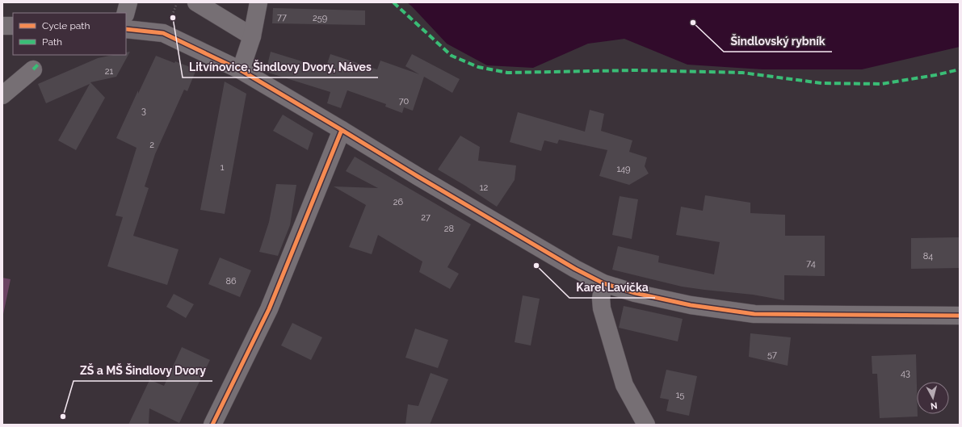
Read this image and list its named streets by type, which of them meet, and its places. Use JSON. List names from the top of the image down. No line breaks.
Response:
{"places":["Litvínovice, Šindlovy Dvory, Náves","Šindlovský rybník","Karel Lavička","ZŠ a MŠ Šindlovy Dvory"],"house_numbers":["77","259","21","70","3","2","1","149","12","26","27","28","84","74","86","57","43","15"],"legend":["Cycle path","Path"],"north":"bottom"}
